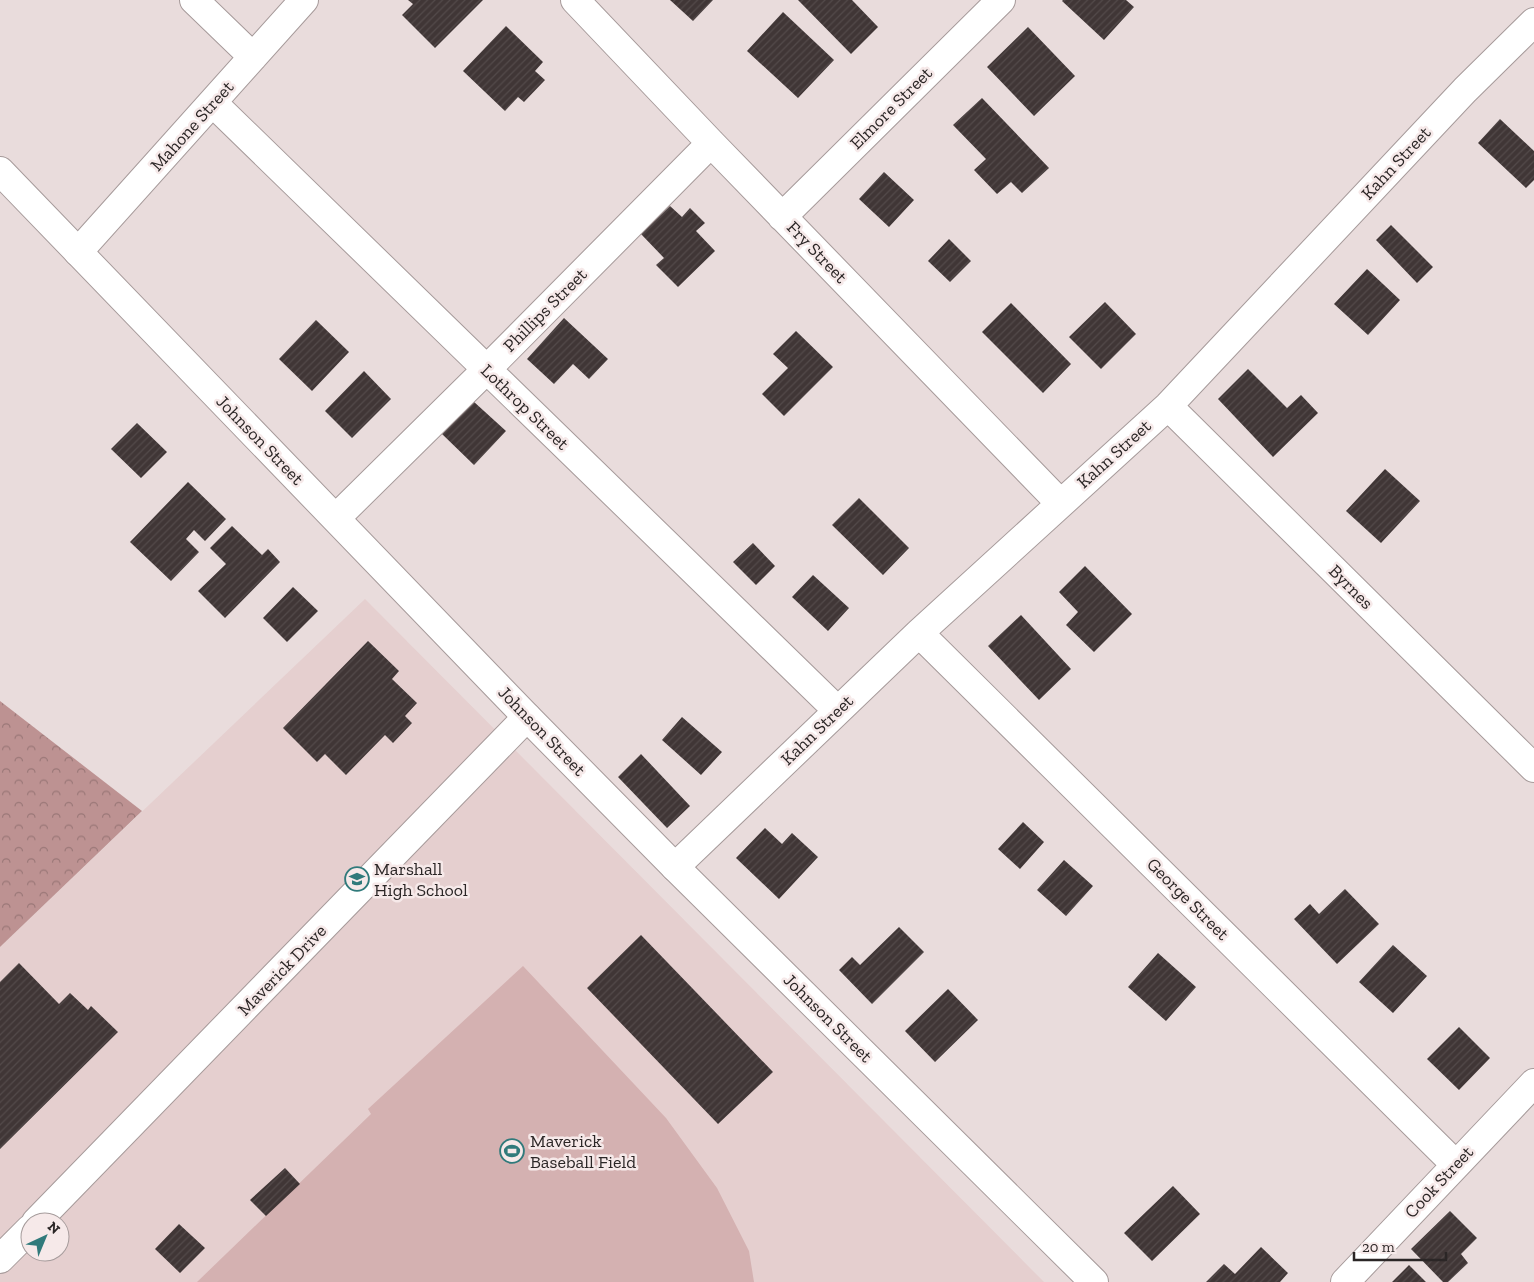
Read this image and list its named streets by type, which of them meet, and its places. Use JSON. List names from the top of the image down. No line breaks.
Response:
{"streets":{"street":["Elmore Street","Mahone Street","Kahn Street","Fry Street","Phillips Street","Lothrop Street","Johnson Street","Byrnes","George Street","Maverick Drive","Cook Street"]},"crossings":[["Elmore Street","Fry Street"],["Mahone Street","Lothrop Street"],["Mahone Street","Johnson Street"],["Kahn Street","Fry Street"],["Kahn Street","Lothrop Street"],["Kahn Street","Johnson Street"],["Kahn Street","Byrnes"],["Kahn Street","George Street"],["Fry Street","Phillips Street"],["Phillips Street","Lothrop Street"],["Phillips Street","Johnson Street"],["Johnson Street","Maverick Drive"],["George Street","Cook Street"]],"places":{"school or university":["Marshall High School"],"sports":["Maverick Baseball Field"]},"scale_bar":"20 m","north":"top right"}
